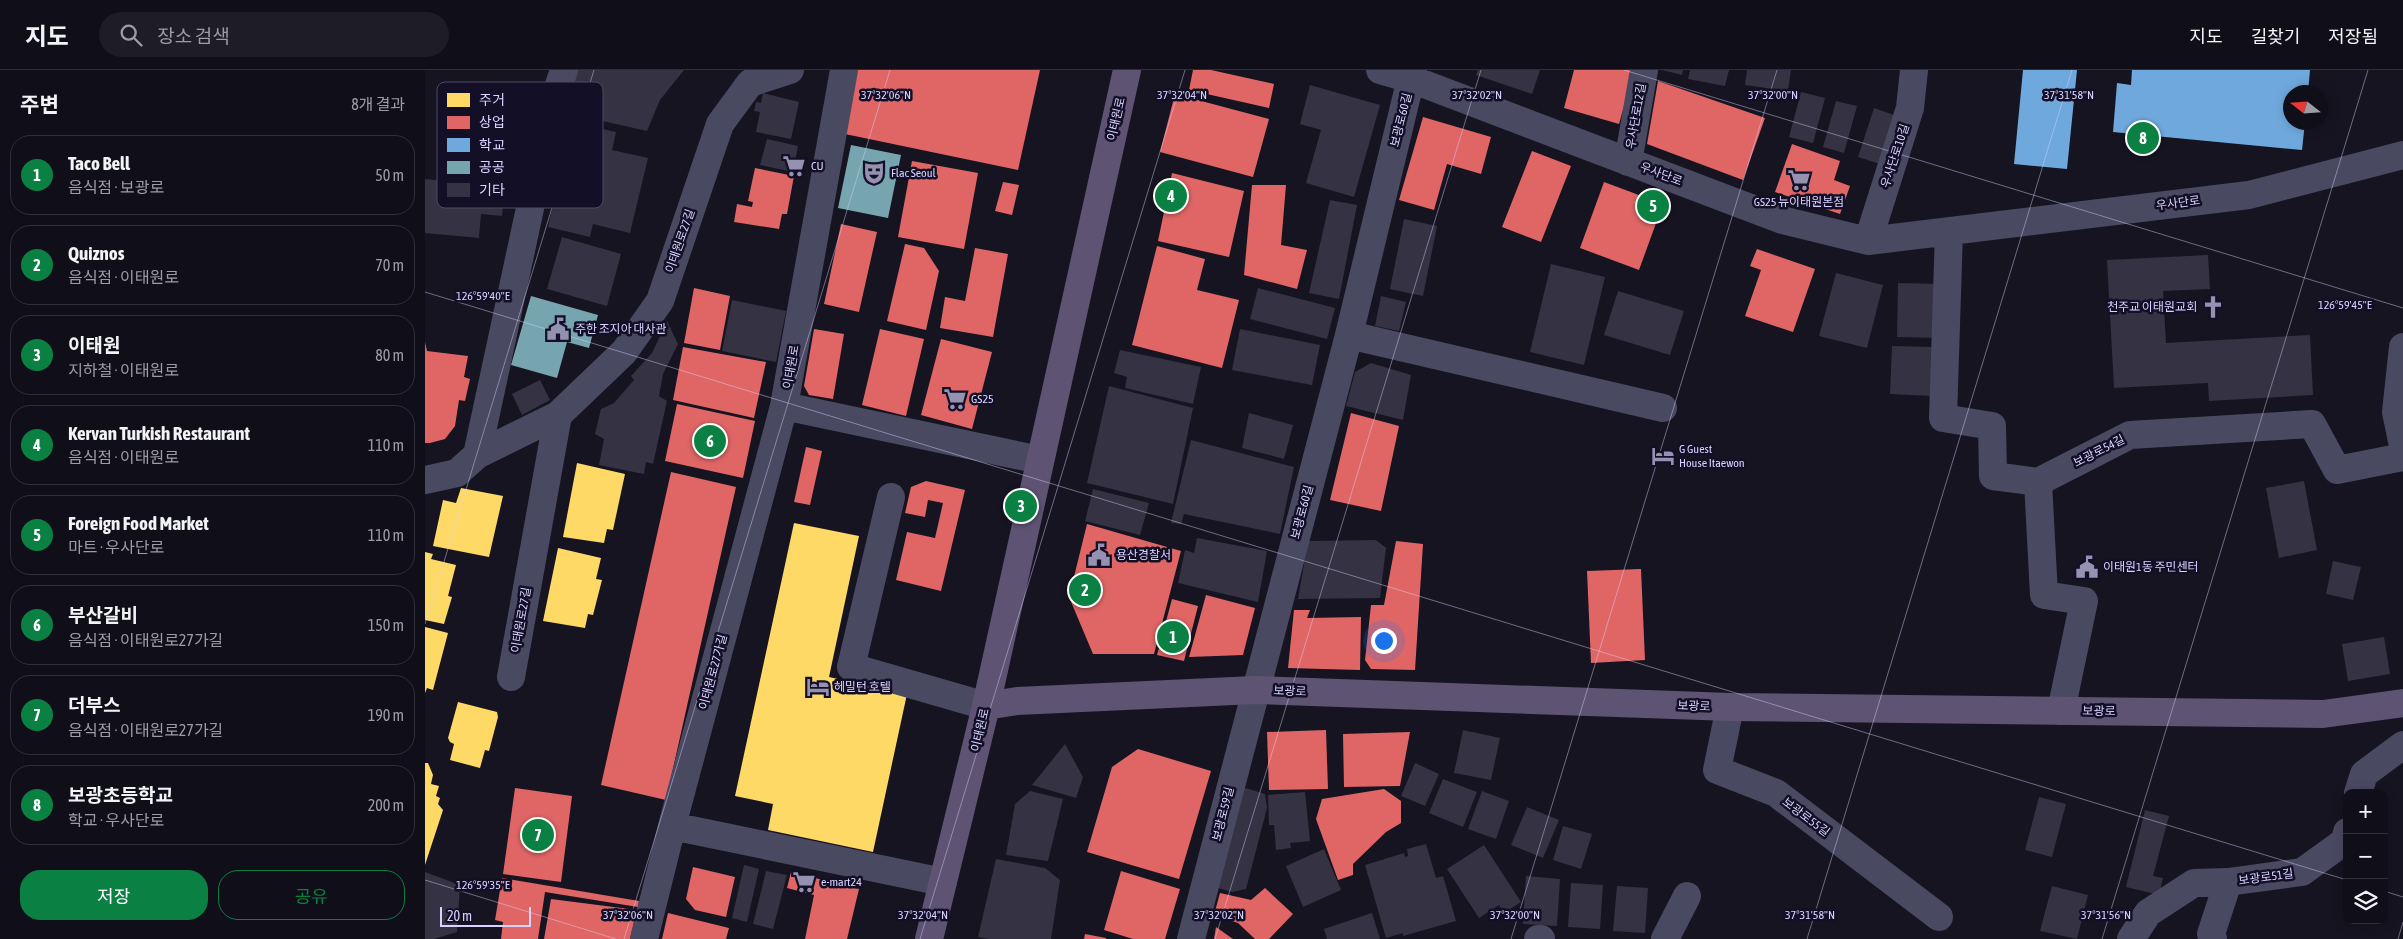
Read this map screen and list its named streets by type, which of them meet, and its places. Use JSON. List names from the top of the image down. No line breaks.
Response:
{"streets":{"main road":["이태원로","보광로"],"street":["우사단로12길","보광로60길","우사단로10길","우사단로","이태원로27길","보광로54길","이태원로27가길","보광로59길","보광로55길","보광로51길"]},"crossings":[["우사단로12길","우사단로"],["이태원로","이태원로27가길"],["이태원로","보광로"],["보광로60길","우사단로"],["보광로60길","보광로"],["보광로60길","보광로59길"],["우사단로10길","우사단로"],["보광로","보광로59길"],["보광로","보광로55길"]],"places":{"supermarket":["CU","GS25 뉴이태원본점","GS25","e-mart24"],"theatre":["Flac Seoul"],"church":["천주교 이태원교회"],"public building":["주한 조지아 대사관","용산경찰서","이태원1동 주민센터"],"hotel":["G Guest House Itaewon","헤밀턴 호텔"]},"legend":["주거","상업","학교","공공","기타"],"scale_bar":"20 m","north":"left","page":{"header":"지도","search":"장소 검색","nav":["지도","길찾기","저장됨"],"heading":["주변","8개 결과"],"pins":["8","4","5","6","3","2","1","7"],"list":[{"mark":"1","name":"Taco Bell","note":"음식점 · 보광로","value":"50 m"},{"mark":"2","name":"Quiznos","note":"음식점 · 이태원로","value":"70 m"},{"mark":"3","name":"이태원","note":"지하철 · 이태원로","value":"80 m"},{"mark":"4","name":"Kervan Turkish Restaurant","note":"음식점 · 이태원로","value":"110 m"},{"mark":"5","name":"Foreign Food Market","note":"마트 · 우사단로","value":"110 m"},{"mark":"6","name":"부산갈비","note":"음식점 · 이태원로27가길","value":"150 m"},{"mark":"7","name":"더부스","note":"음식점 · 이태원로27가길","value":"190 m"},{"mark":"8","name":"보광초등학교","note":"학교 · 우사단로","value":"200 m"}],"map_buttons":["+","−"],"buttons":["저장","공유"],"scale":"20 m"},"coordinates":["37°32'06\"N","37°32'04\"N","37°32'02\"N","37°32'00\"N","37°31'58\"N","126°59'40\"E","126°59'45\"E","126°59'35\"E","37°31'56\"N"]}
